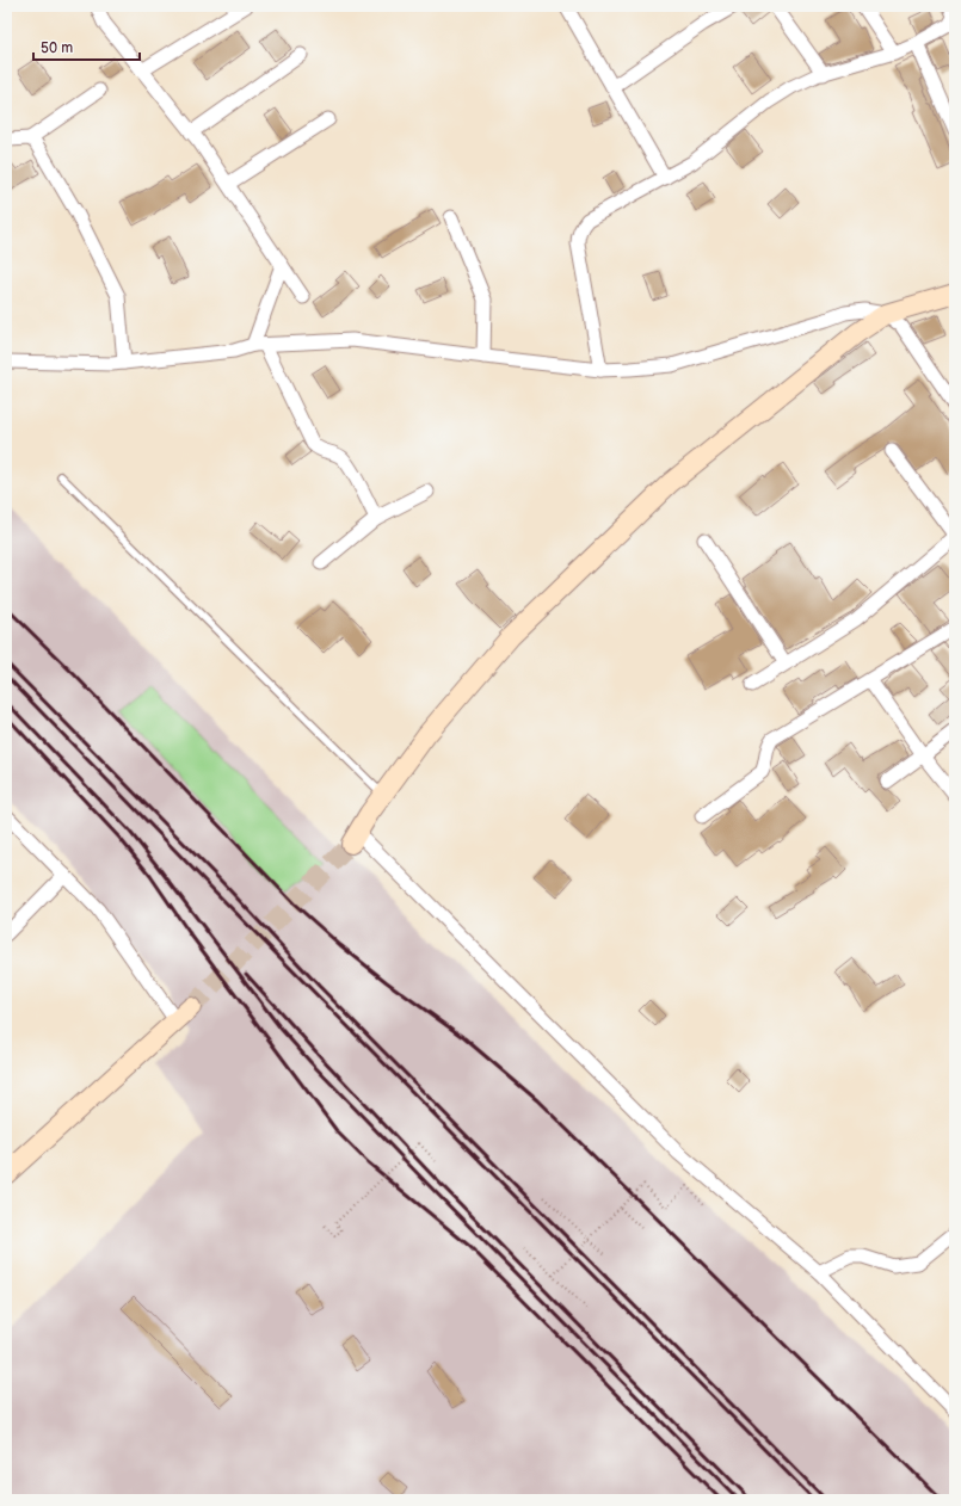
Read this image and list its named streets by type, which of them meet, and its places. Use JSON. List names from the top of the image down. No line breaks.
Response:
{"scale_bar":"50 m"}
